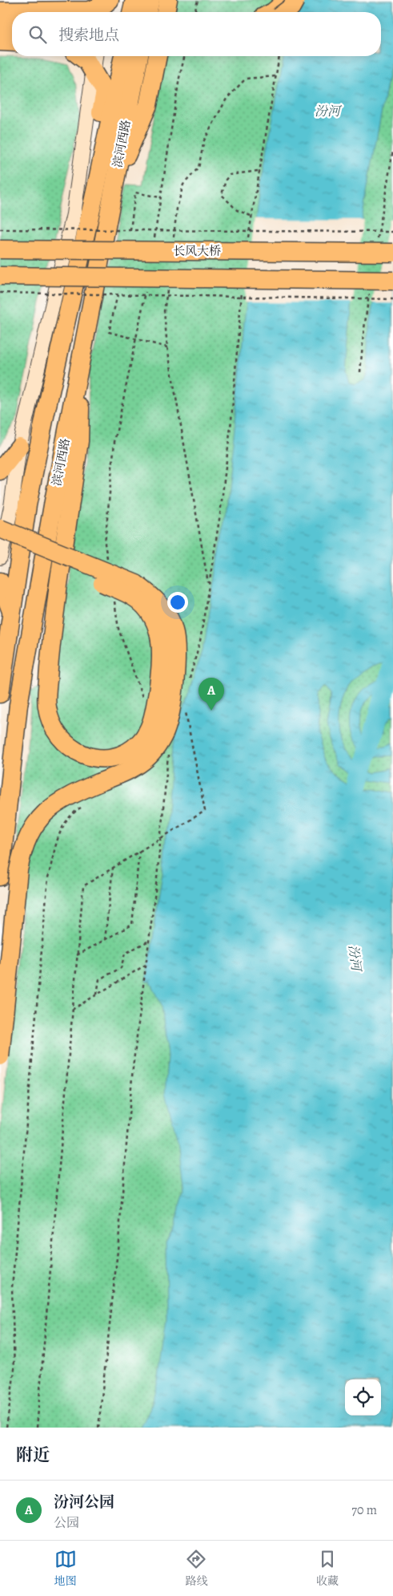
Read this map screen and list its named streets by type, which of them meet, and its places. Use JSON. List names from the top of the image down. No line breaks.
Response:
{"streets":{"highway":["滨河西路","长风大桥"]},"water":["汾河"],"page":{"search":"搜索地点","pins":"A","heading":"附近","list":[{"mark":"A","name":"汾河公园","note":"公园","value":"70 m"}],"nav":["地图","路线","收藏"]}}
